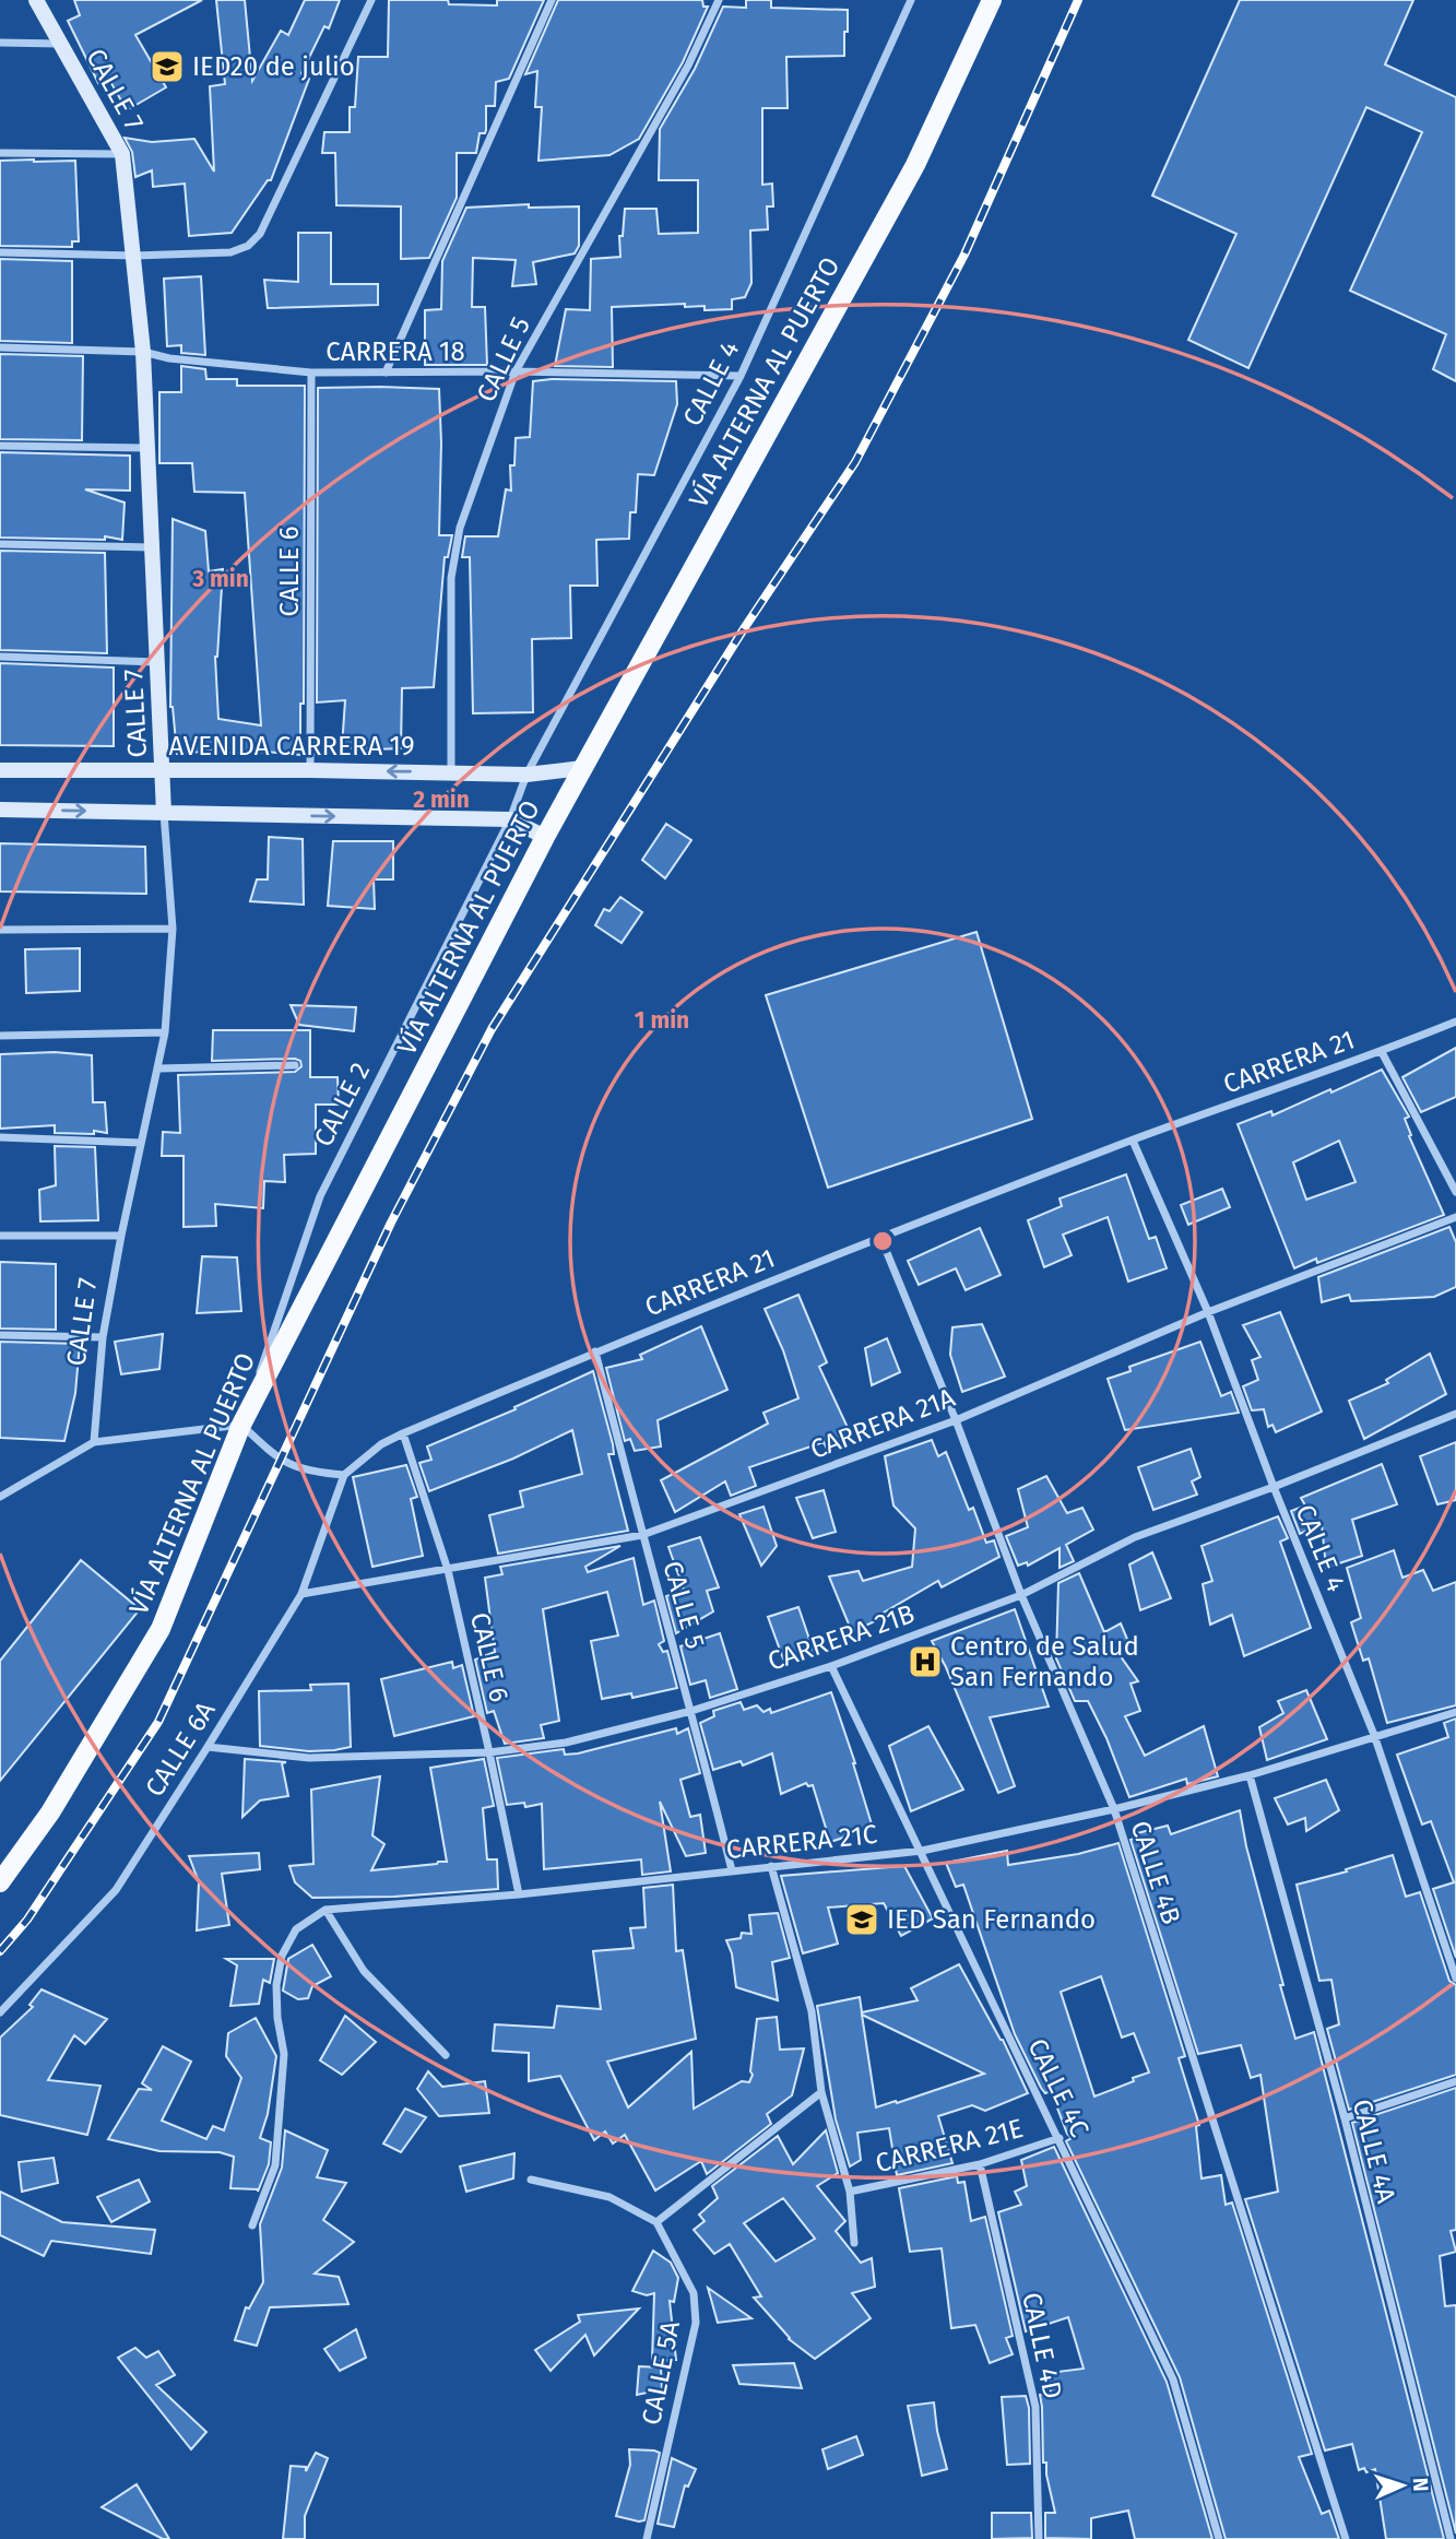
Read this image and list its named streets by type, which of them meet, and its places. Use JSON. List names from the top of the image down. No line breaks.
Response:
{"streets":{"main road":["CALLE 7","VÍA ALTERNA AL PUERTO","AVENIDA CARRERA 19"],"street":["CARRERA 18","CALLE 5","CALLE 4","CALLE 6","CARRERA 21","CALLE 2","CARRERA 21A","CARRERA 21B","CALLE 6A","CARRERA 21C","CALLE 4B","CALLE 4C","CARRERA 21E","CALLE 4A","CALLE 4D","CALLE 5A"]},"crossings":[["CALLE 7","CARRERA 18"],["CALLE 7","AVENIDA CARRERA 19"],["CARRERA 18","CALLE 5"],["CARRERA 18","CALLE 4"],["CARRERA 18","CALLE 6"],["CALLE 5","AVENIDA CARRERA 19"],["CALLE 5","CARRERA 21"],["CALLE 5","CARRERA 21A"],["CALLE 5","CARRERA 21B"],["CALLE 5","CARRERA 21C"],["VÍA ALTERNA AL PUERTO","AVENIDA CARRERA 19"],["VÍA ALTERNA AL PUERTO","CALLE 2"],["CALLE 4","AVENIDA CARRERA 19"],["CALLE 4","CARRERA 21"],["CALLE 4","CALLE 2"],["CALLE 4","CARRERA 21A"],["CALLE 4","CARRERA 21B"],["CALLE 4","CARRERA 21C"],["CALLE 6","AVENIDA CARRERA 19"],["CALLE 6","CARRERA 21"],["CALLE 6","CARRERA 21A"],["CALLE 6","CARRERA 21B"],["CALLE 6","CARRERA 21C"],["AVENIDA CARRERA 19","CALLE 2"],["CARRERA 21","CALLE 6A"],["CARRERA 21","CALLE 4B"],["CARRERA 21A","CALLE 6A"],["CARRERA 21A","CALLE 4B"],["CARRERA 21B","CALLE 6A"],["CARRERA 21B","CALLE 4B"],["CARRERA 21B","CALLE 4C"],["CARRERA 21C","CALLE 4B"],["CARRERA 21C","CALLE 4C"],["CARRERA 21C","CALLE 4A"],["CALLE 4C","CARRERA 21E"],["CARRERA 21E","CALLE 4D"]],"places":{"school or university":["IED20 de julio","IED San Fernando"],"hospital":["Centro de Salud San Fernando"]},"north":"right","rings":["3 min","2 min","1 min"]}
